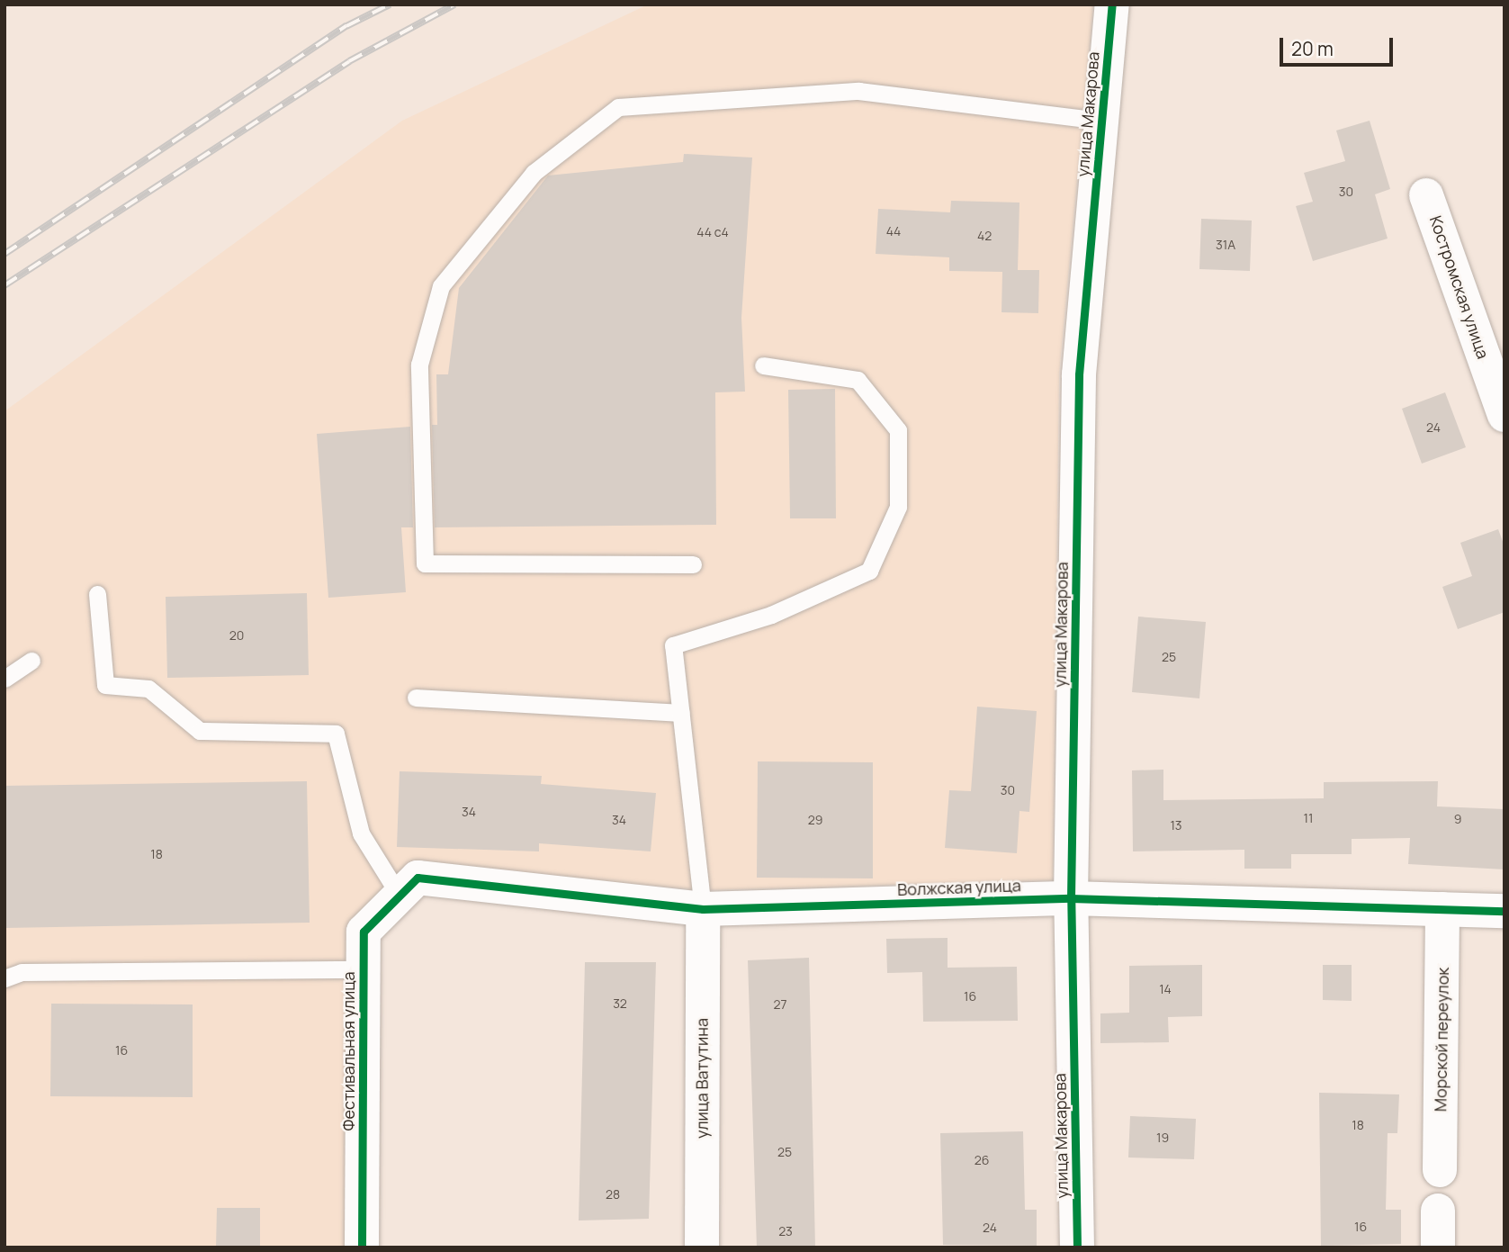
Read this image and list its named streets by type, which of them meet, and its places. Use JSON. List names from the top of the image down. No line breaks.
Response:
{"streets":{"street":["улица Макарова","Костромская улица","Волжская улица","Морской переулок","Фестивальная улица","улица Ватутина"]},"crossings":[["улица Макарова","Волжская улица"],["Волжская улица","Морской переулок"],["Волжская улица","Фестивальная улица"],["Волжская улица","улица Ватутина"]],"house_numbers":["30","44","44 с4","42","31А","24","20","25","30","34","11","9","34","29","13","18","14","16","32","27","16","18","19","25","26","28","16","24","23"],"scale_bar":"20 m"}
